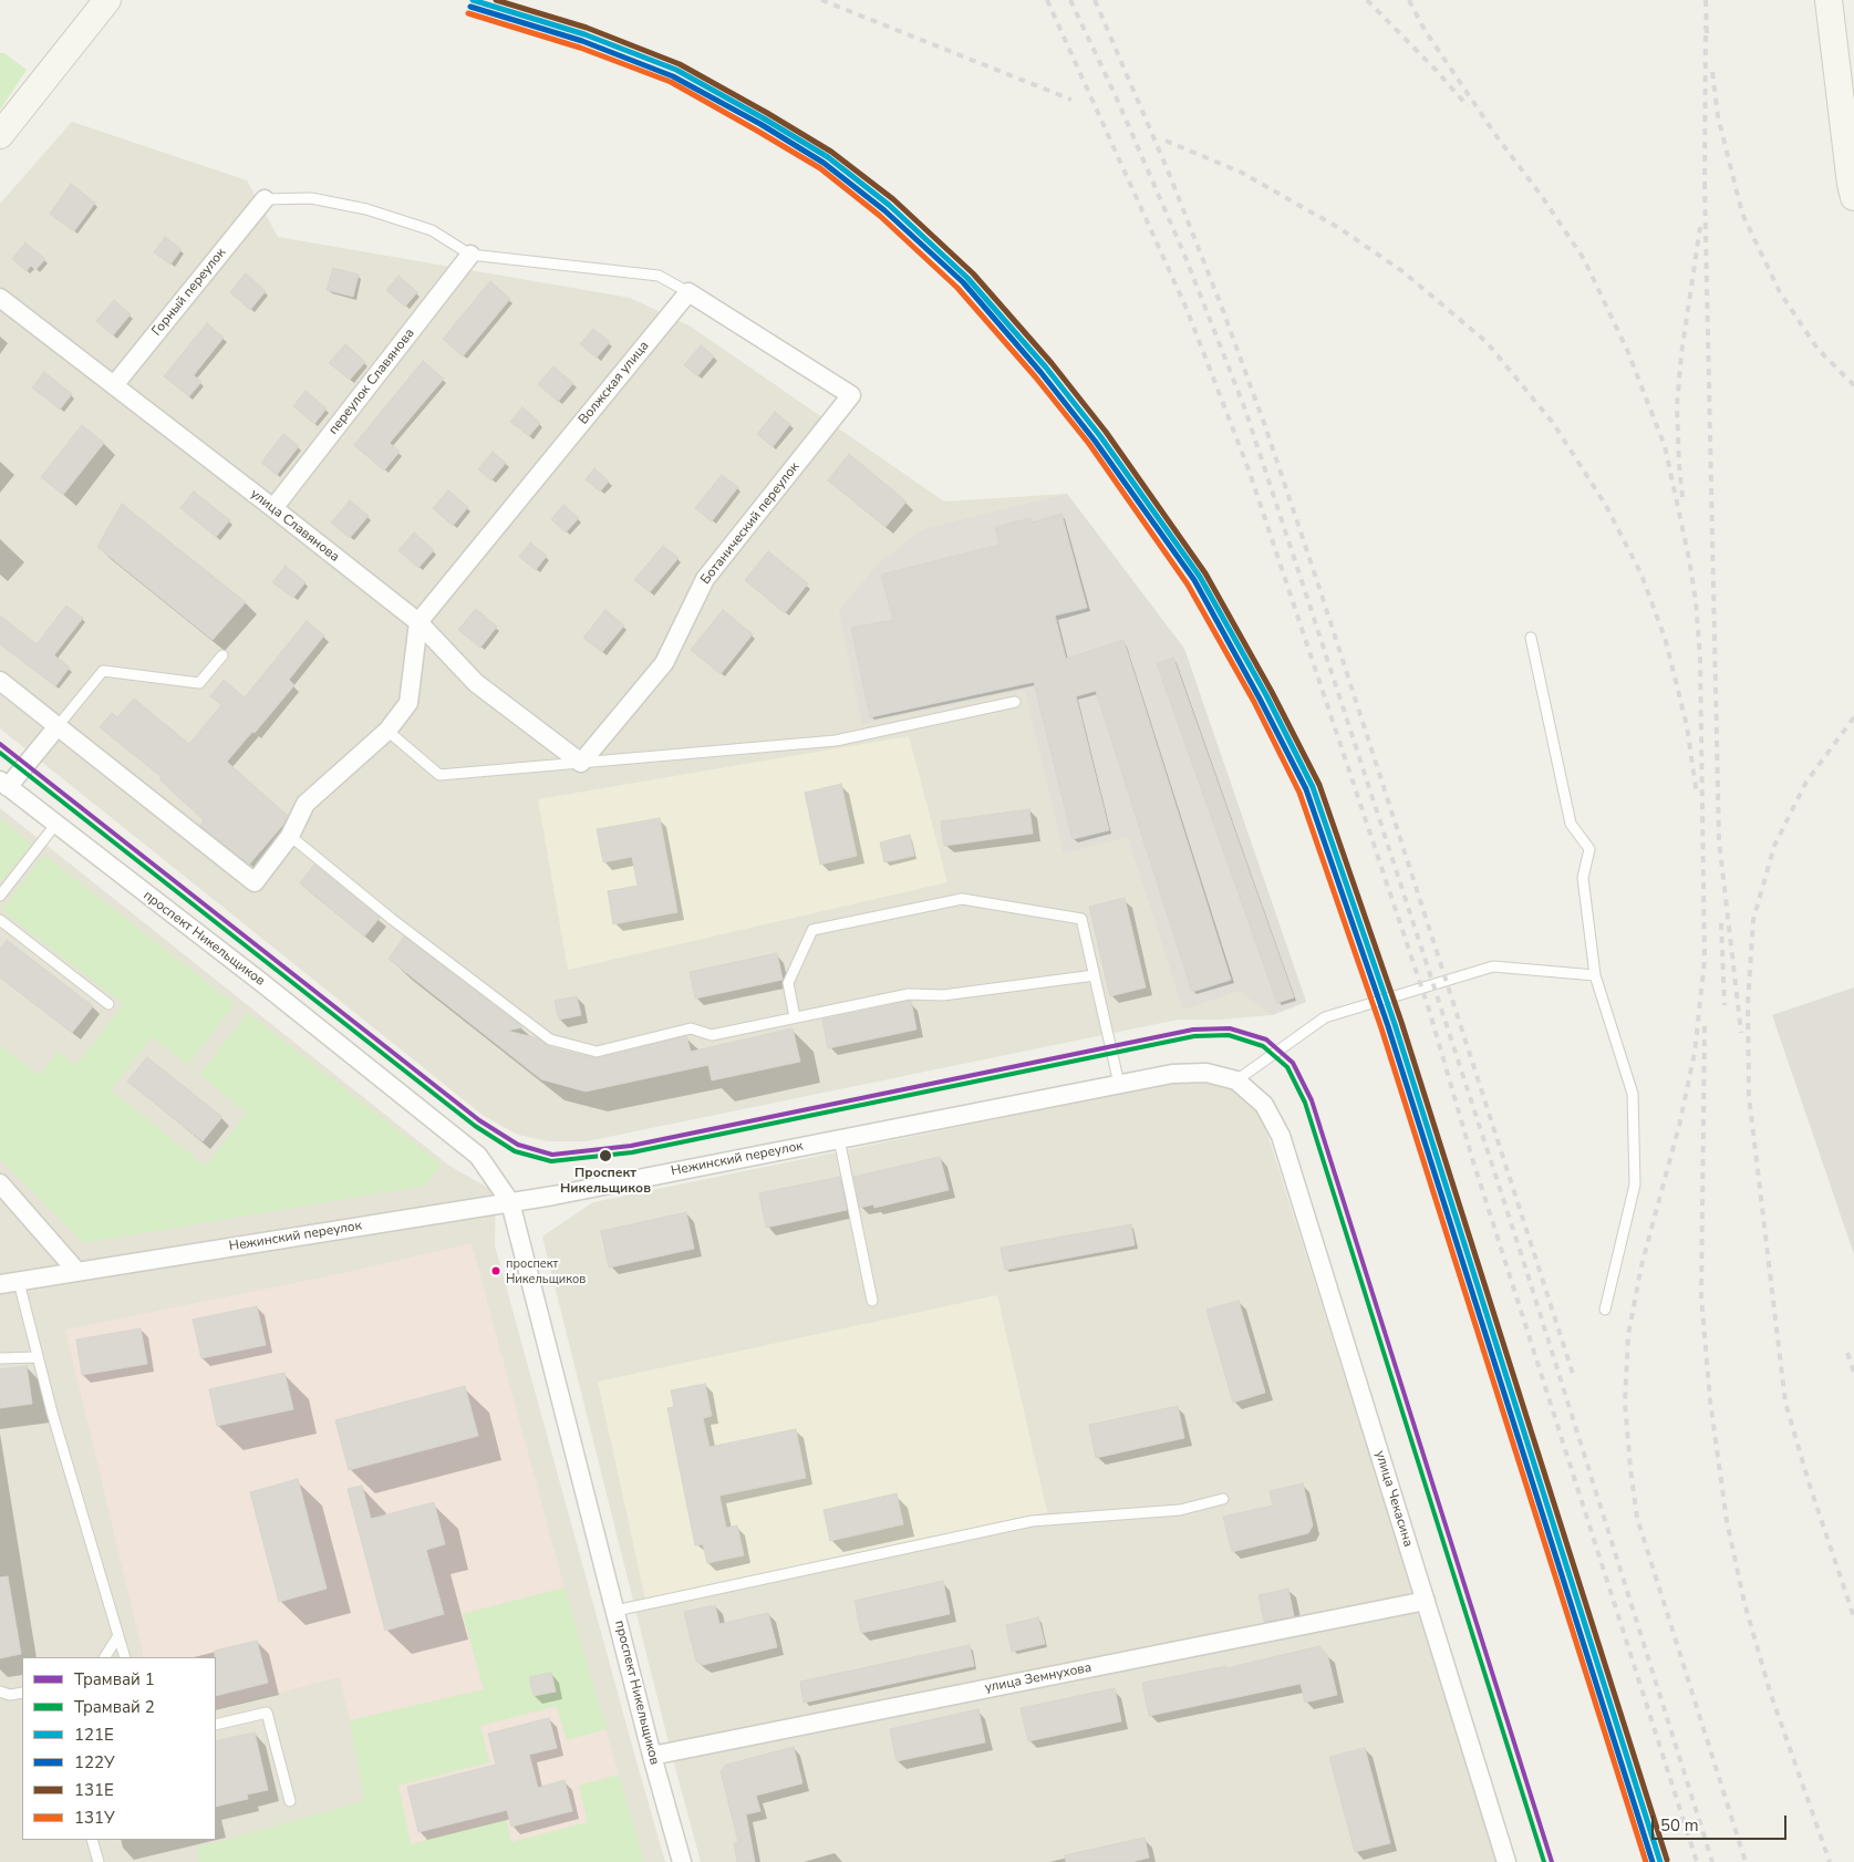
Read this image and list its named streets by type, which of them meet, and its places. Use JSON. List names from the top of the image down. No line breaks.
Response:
{"streets":{"street":["Горный переулок","переулок Славянова","Волжская улица","Ботанический переулок","улица Славянова","проспект Никельщиков","Нежинский переулок","улица Чекасина","улица Земнухова"]},"crossings":[["Горный переулок","улица Славянова"],["переулок Славянова","улица Славянова"],["Волжская улица","Ботанический переулок"],["Волжская улица","улица Славянова"],["Ботанический переулок","улица Славянова"],["проспект Никельщиков","Нежинский переулок"],["проспект Никельщиков","улица Земнухова"],["Нежинский переулок","улица Чекасина"],["улица Чекасина","улица Земнухова"]],"places":["Проспект Никельщиков","проспект Никельщиков"],"lines":["transit line 121Е","transit line 131Е","transit line 122У","transit line 131У","tram line 1","tram line 2"],"legend":["Трамвай 1","Трамвай 2","121Е","122У","131Е","131У"],"scale_bar":"50 m"}
